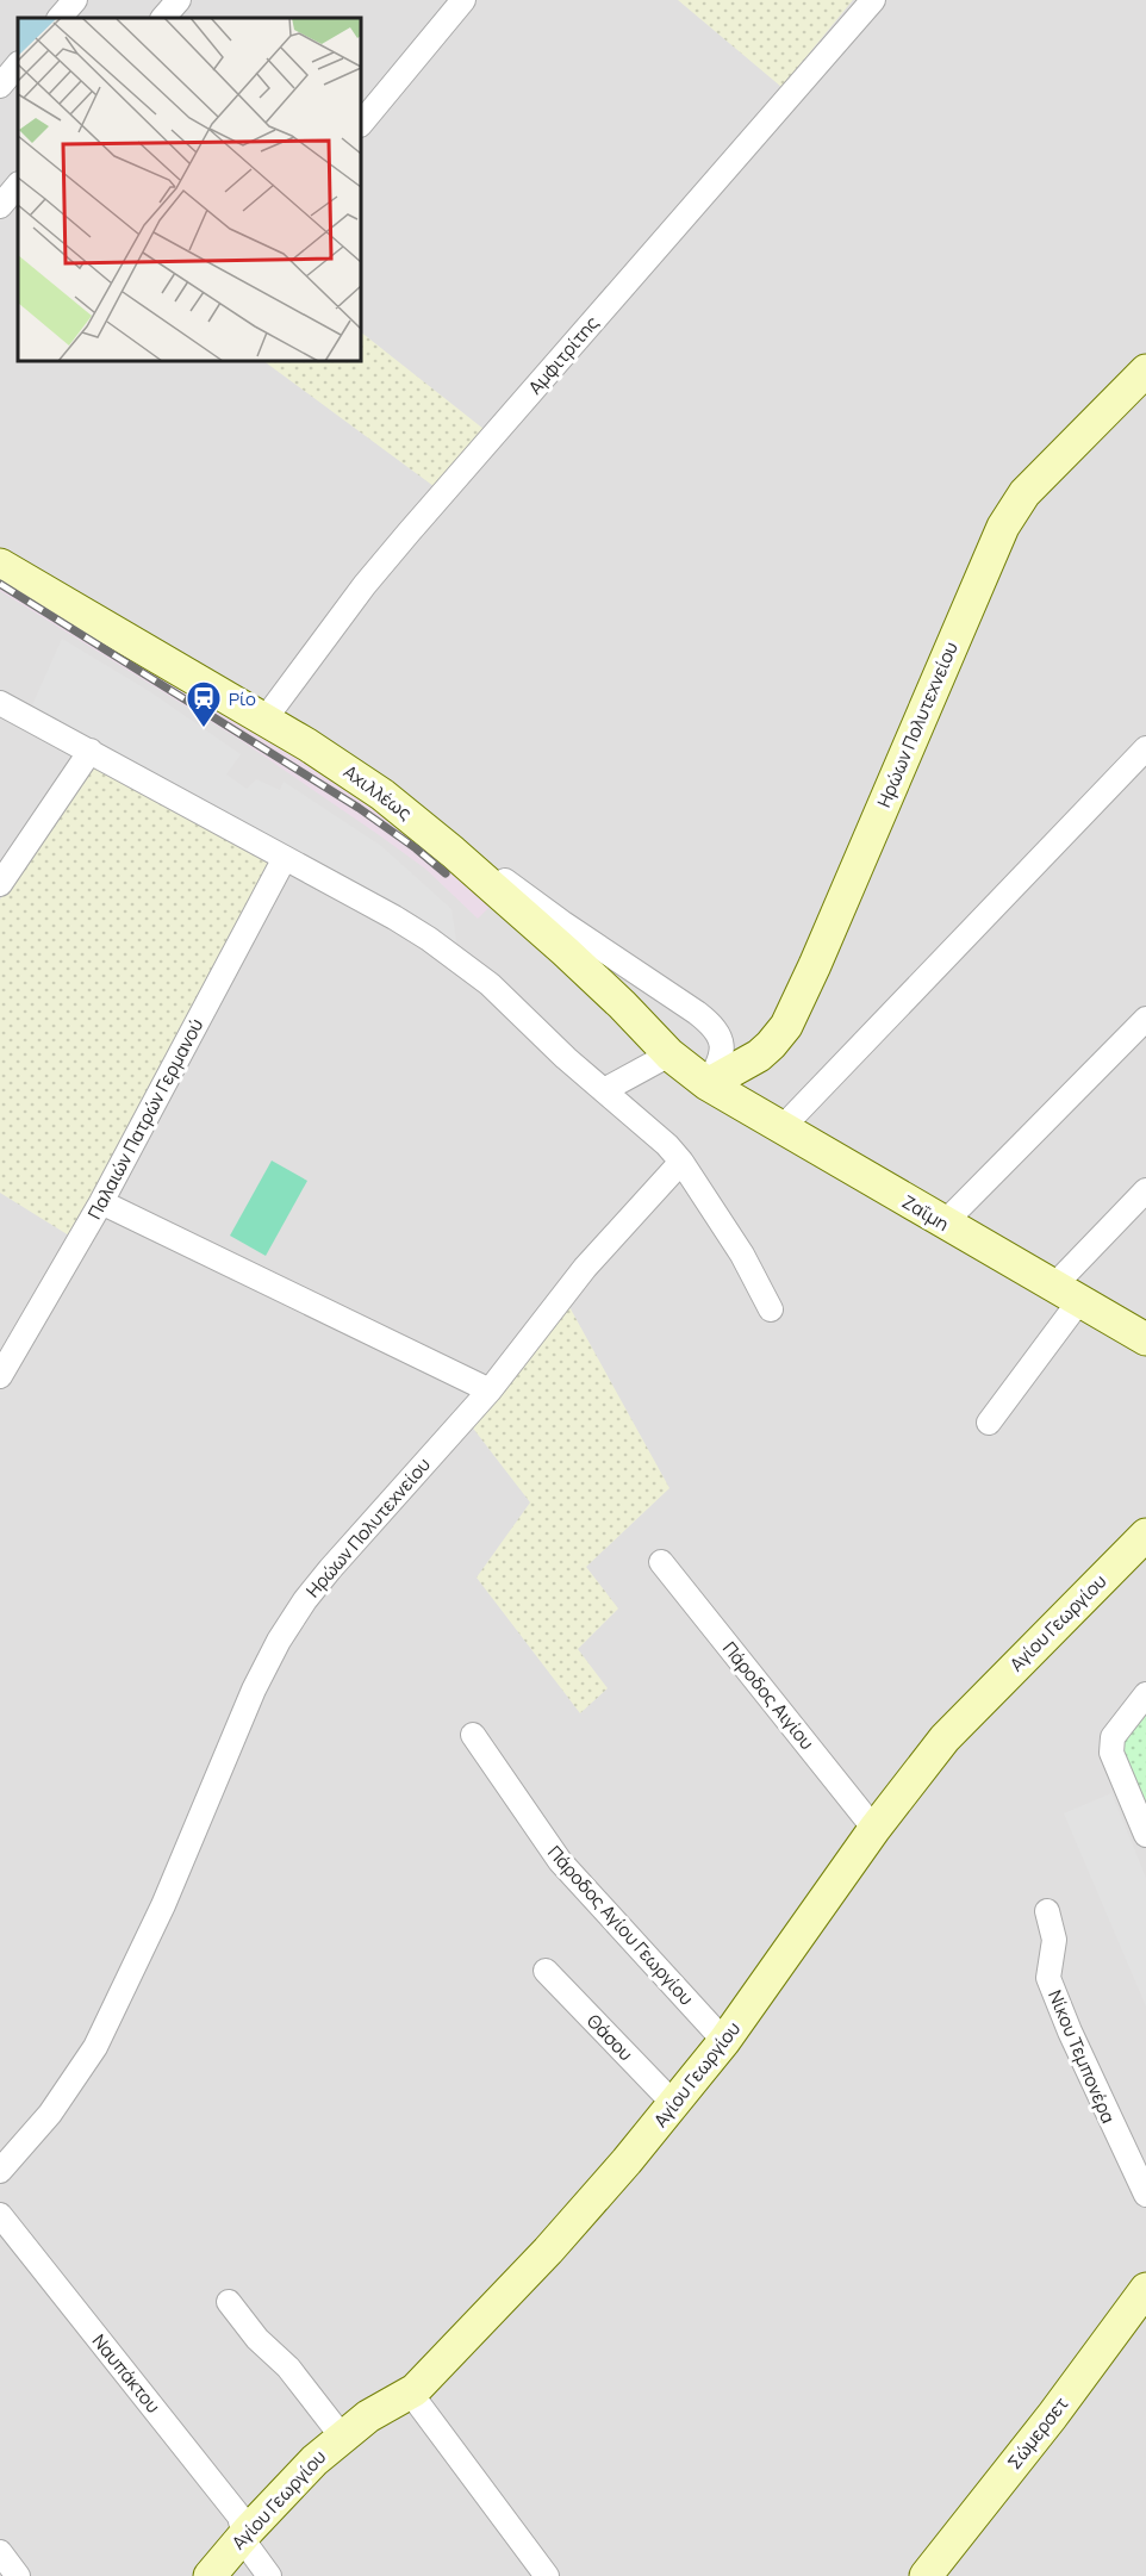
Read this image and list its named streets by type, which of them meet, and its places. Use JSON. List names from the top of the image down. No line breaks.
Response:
{"streets":{"street":["Αμφιτρίτης","Ηρώων Πολυτεχνείου","Αχιλλέως","Παλαιών Πατρών Γερμανού","Ζαΐμη","Αγίου Γεωργίου","Πάροδος Αιγίου","Πάροδος Αγίου Γεωργίου","Θάσου","Νίκου Τεμπονέρα","Ναυπάκτου","Σώμερσετ"]},"crossings":[["Αμφιτρίτης","Αχιλλέως"],["Ηρώων Πολυτεχνείου","Αχιλλέως"],["Ηρώων Πολυτεχνείου","Ζαΐμη"],["Αχιλλέως","Ζαΐμη"],["Αγίου Γεωργίου","Πάροδος Αιγίου"],["Αγίου Γεωργίου","Πάροδος Αγίου Γεωργίου"],["Αγίου Γεωργίου","Θάσου"],["Αγίου Γεωργίου","Ναυπάκτου"]],"places":{"station":["Ρίο"]}}
